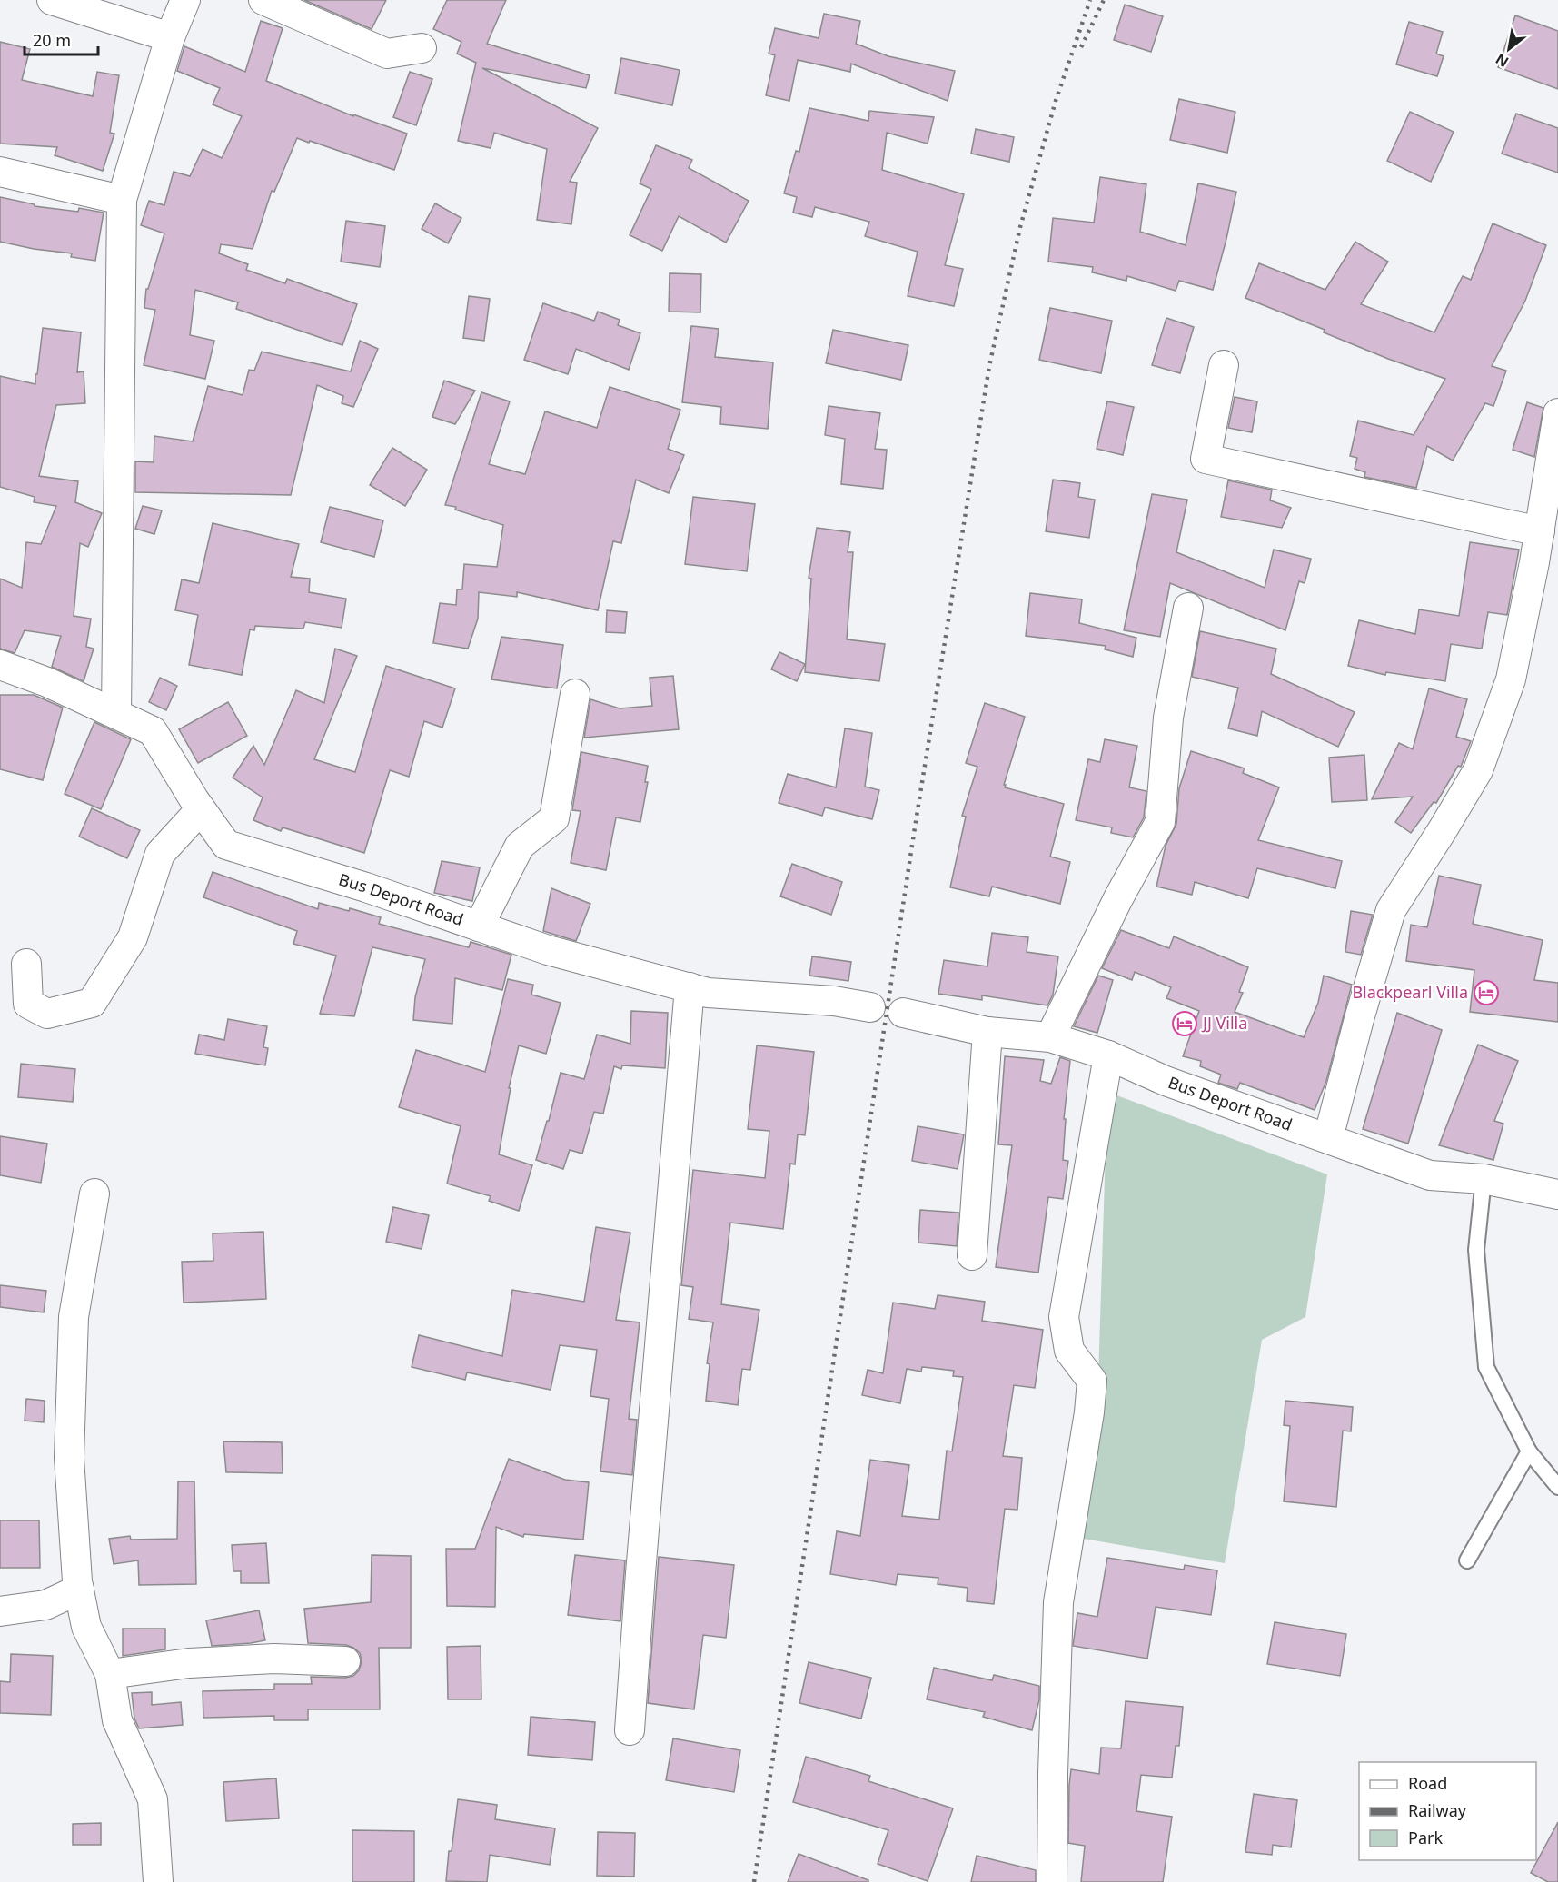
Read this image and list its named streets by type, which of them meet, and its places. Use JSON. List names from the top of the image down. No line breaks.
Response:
{"streets":{"street":["Bus Deport Road"]},"places":{"hotel":["Blackpearl Villa","JJ Villa"]},"legend":["Road","Railway","Park"],"scale_bar":"20 m","north":"bottom left"}
